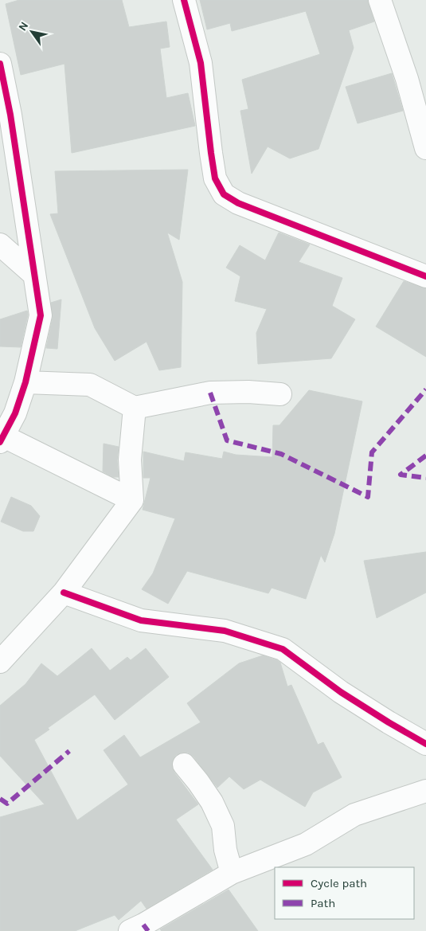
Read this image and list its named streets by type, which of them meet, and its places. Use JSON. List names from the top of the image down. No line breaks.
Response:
{"legend":["Cycle path","Path"],"north":"top left"}
